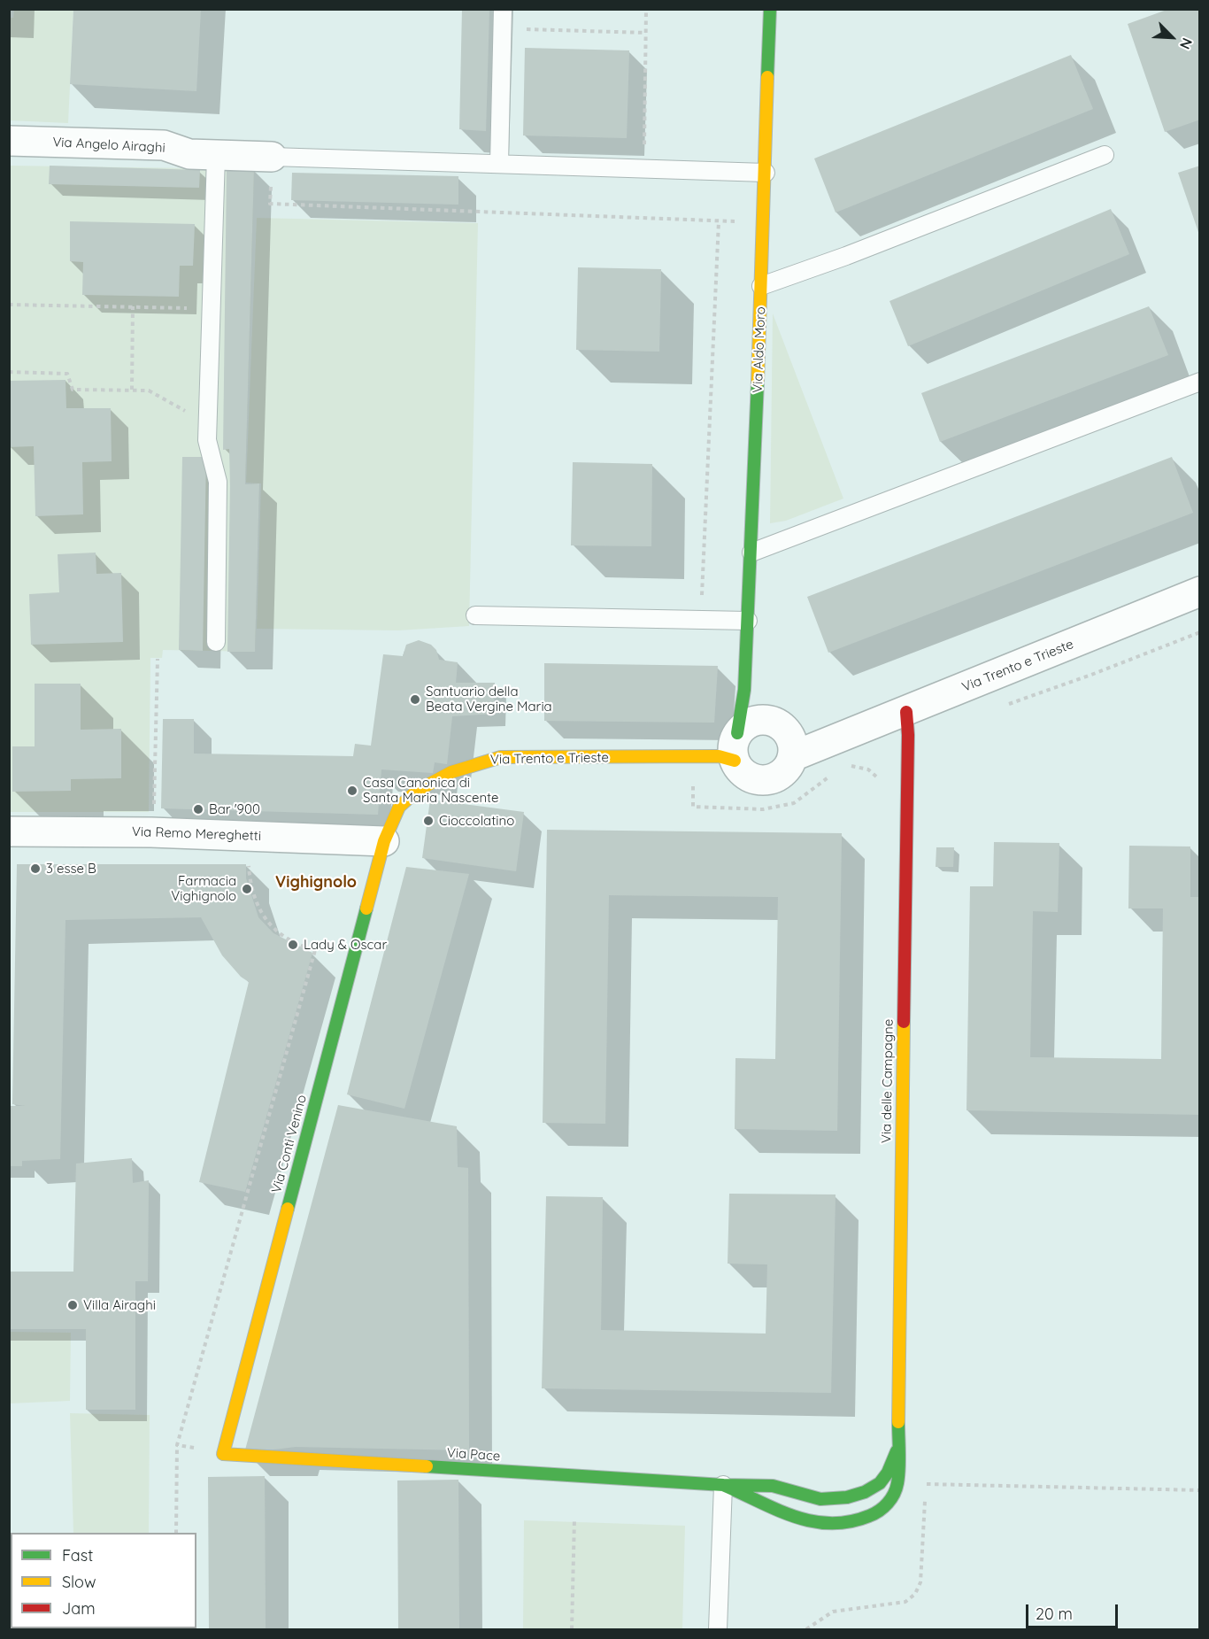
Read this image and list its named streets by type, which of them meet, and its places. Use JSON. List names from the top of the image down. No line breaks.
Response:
{"streets":{"street":["Via Angelo Airaghi","Via Aldo Moro","Via Trento e Trieste","Via Remo Mereghetti","Via delle Campagne","Via Conti Venino","Via Pace"]},"crossings":[["Via Aldo Moro","Via Trento e Trieste"],["Via Trento e Trieste","Via Remo Mereghetti"],["Via Trento e Trieste","Via delle Campagne"],["Via Trento e Trieste","Via Conti Venino"],["Via Remo Mereghetti","Via Conti Venino"],["Via delle Campagne","Via Pace"],["Via Conti Venino","Via Pace"]],"districts":["Vighignolo"],"places":["Santuario della Beata Vergine Maria","Casa Canonica di Santa Maria Nascente","Bar '900","Cioccolatino","3 esse B","Farmacia Vighignolo","Lady & Oscar","Villa Airaghi"],"legend":["Fast","Slow","Jam"],"scale_bar":"20 m","north":"bottom right"}
